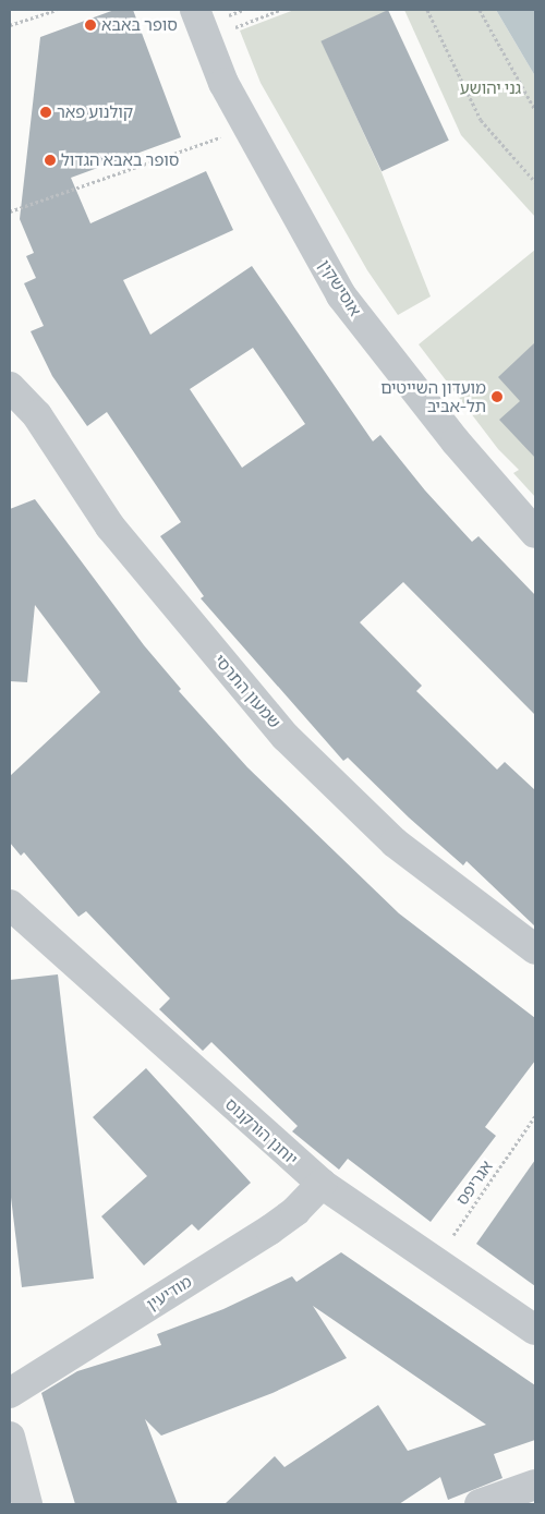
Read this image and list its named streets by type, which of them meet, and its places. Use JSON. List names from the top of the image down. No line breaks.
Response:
{"streets":{"street":["אוסישקין","שמעון התרסי","יוחנן הורקנוס","מודיעין"],"path":["אגריפס"]},"crossings":[["יוחנן הורקנוס","אגריפס"],["יוחנן הורקנוס","מודיעין"]],"parks":["גני יהושע"],"places":["סופר באבא","קולנוע פאר","סופר באבא הגדול","מועדון השייטים תל-אביב"]}
